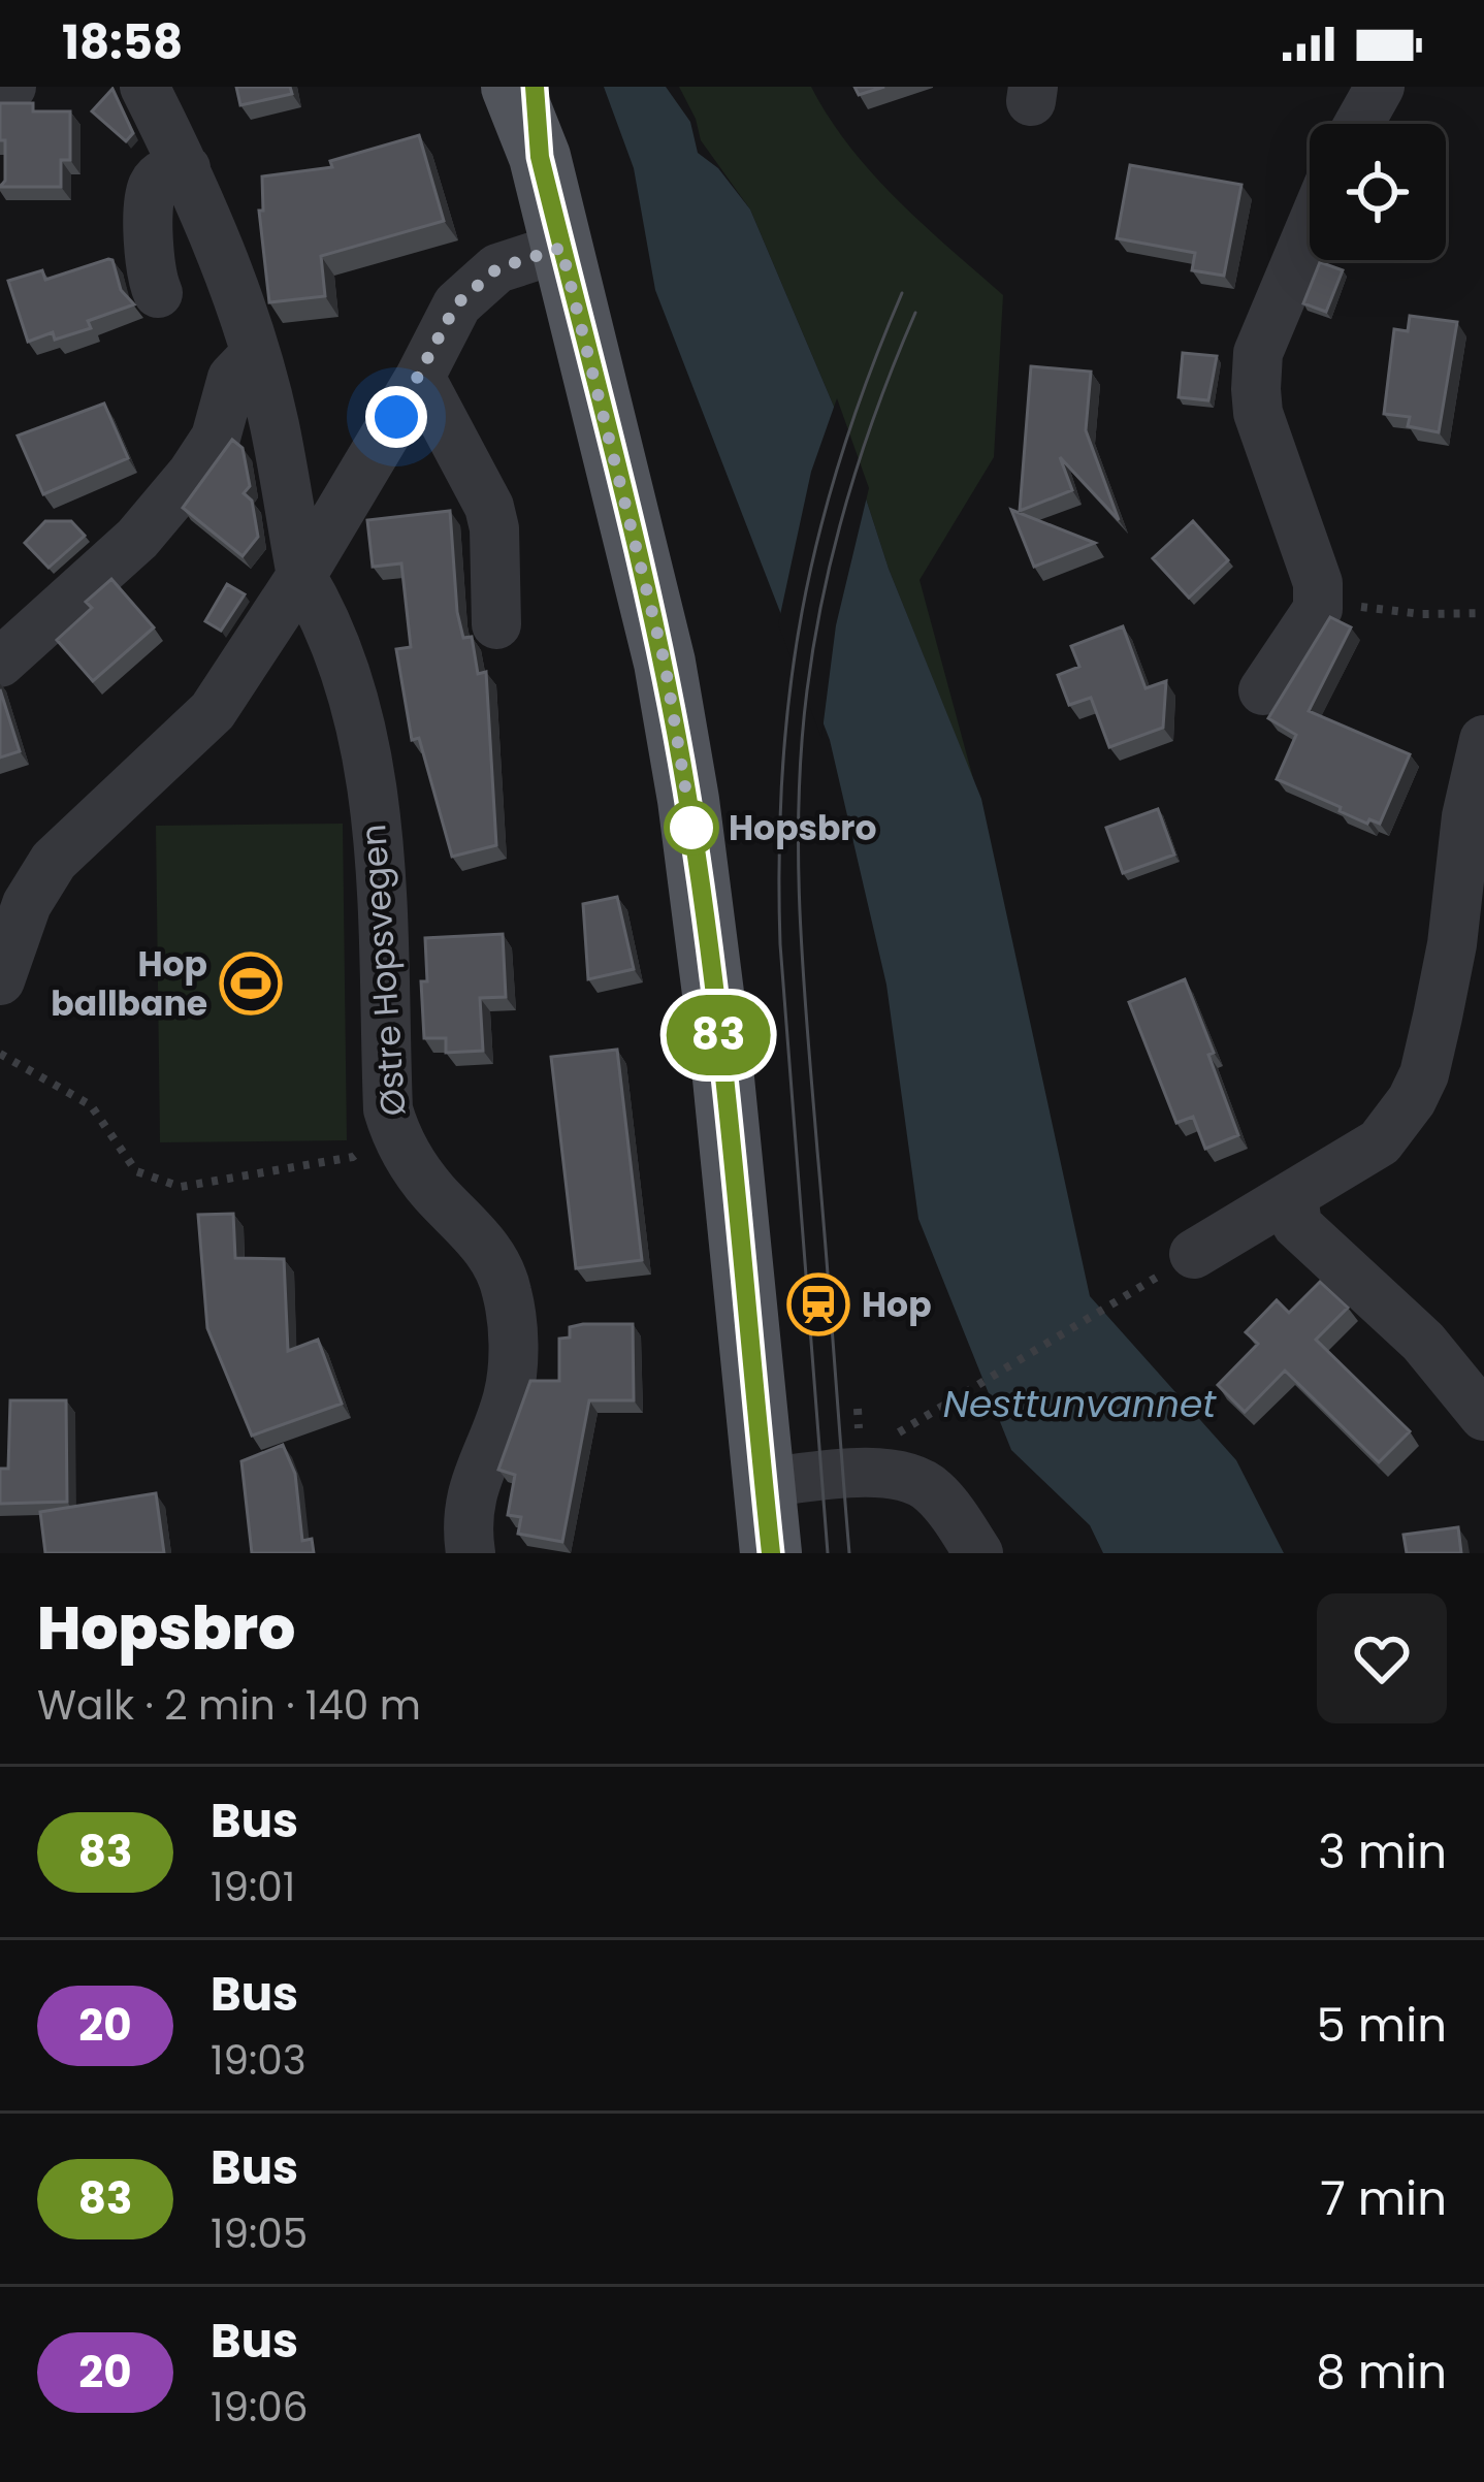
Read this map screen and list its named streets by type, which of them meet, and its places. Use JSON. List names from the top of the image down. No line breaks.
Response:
{"streets":{"street":["Østre Hopsvegen"]},"water":["Nesttunvannet"],"places":{"other":["Hopsbro"],"sports":["Hop ballbane"],"station":["Hop"]},"lines":["bus line 83"],"page":{"status":"18:58","on_map":"83","heading":["Hopsbro","Walk · 2 min · 140 m"],"list":[{"mark":"83","name":"Bus","note":"19:01","value":"3 min"},{"mark":"20","name":"Bus","note":"19:03","value":"5 min"},{"mark":"83","name":"Bus","note":"19:05","value":"7 min"},{"mark":"20","name":"Bus","note":"19:06","value":"8 min"}]}}
